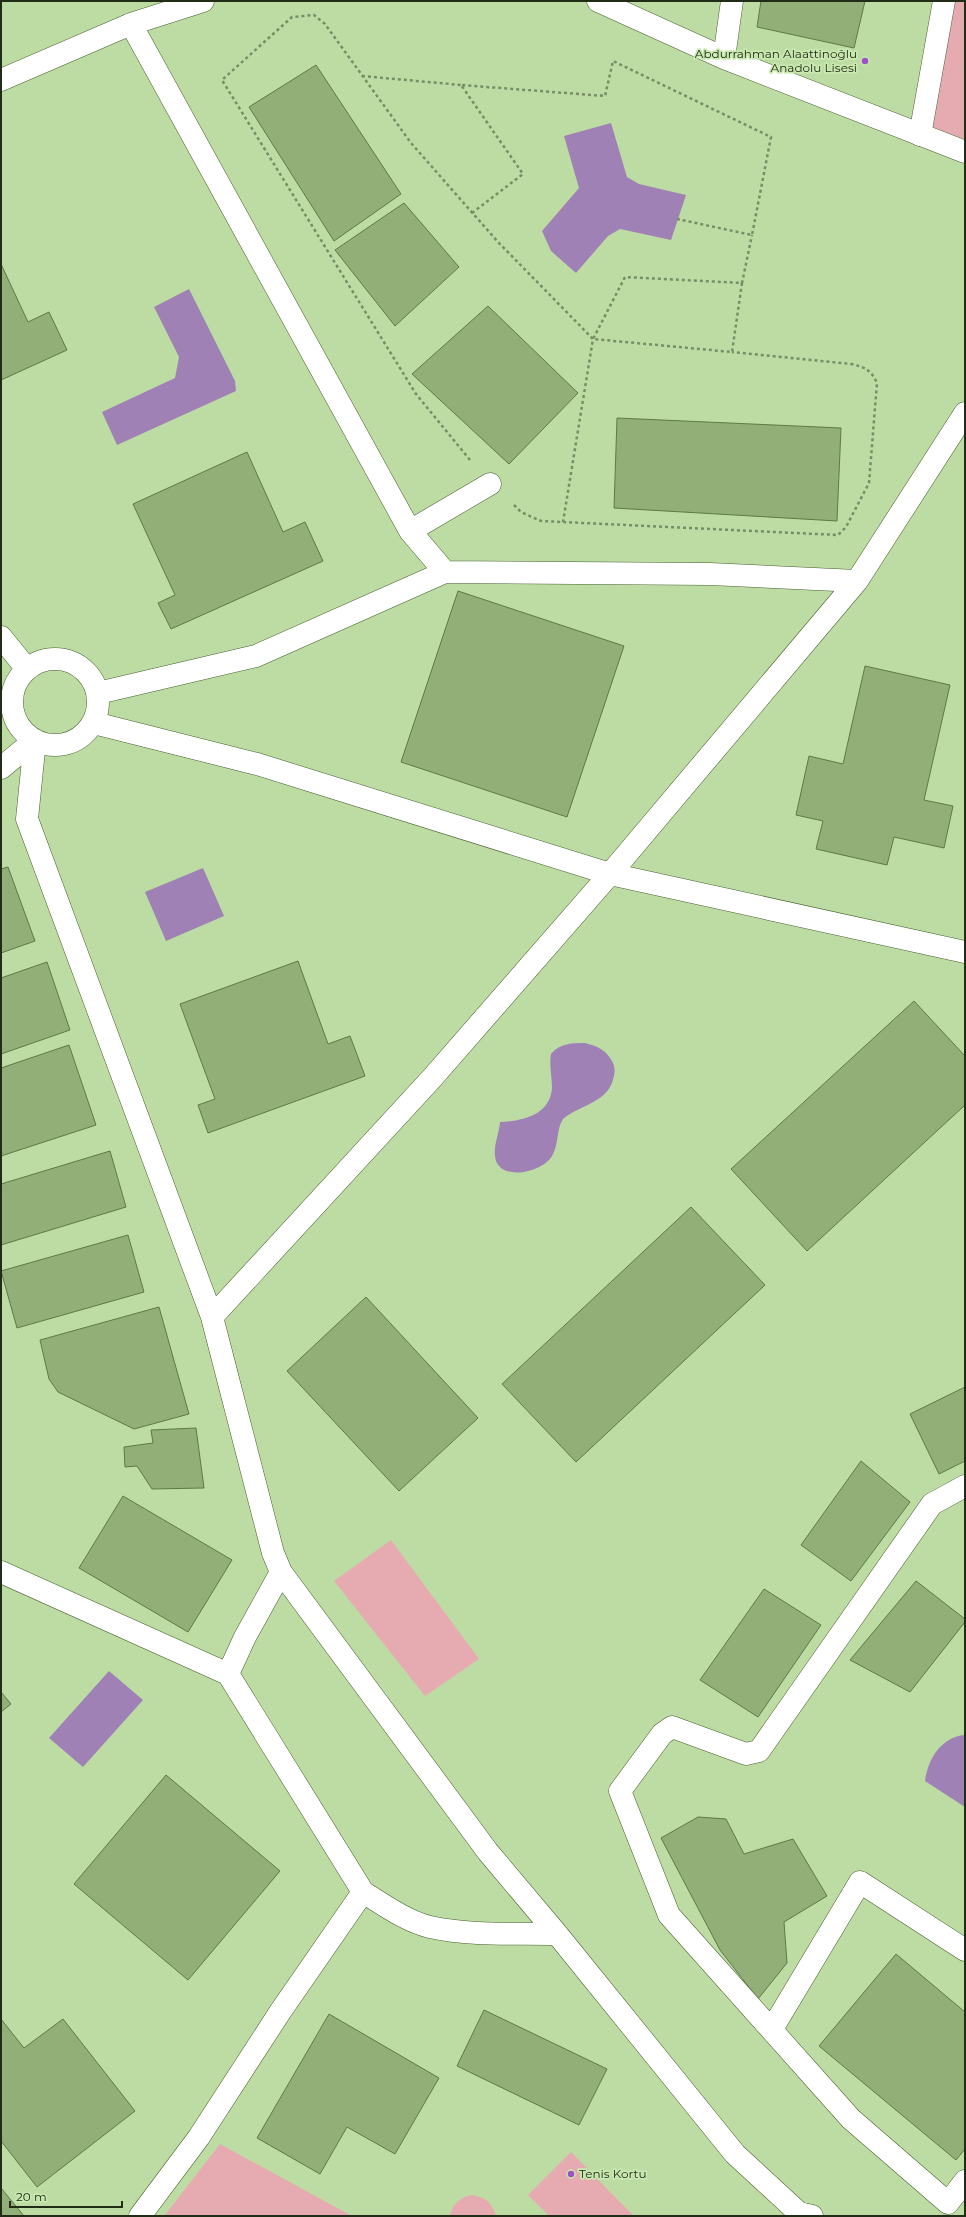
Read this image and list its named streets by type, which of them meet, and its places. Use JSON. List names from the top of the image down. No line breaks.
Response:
{"places":["Abdurrahman Alaattinoğlu Anadolu Lisesi","Tenis Kortu"],"scale_bar":"20 m"}
